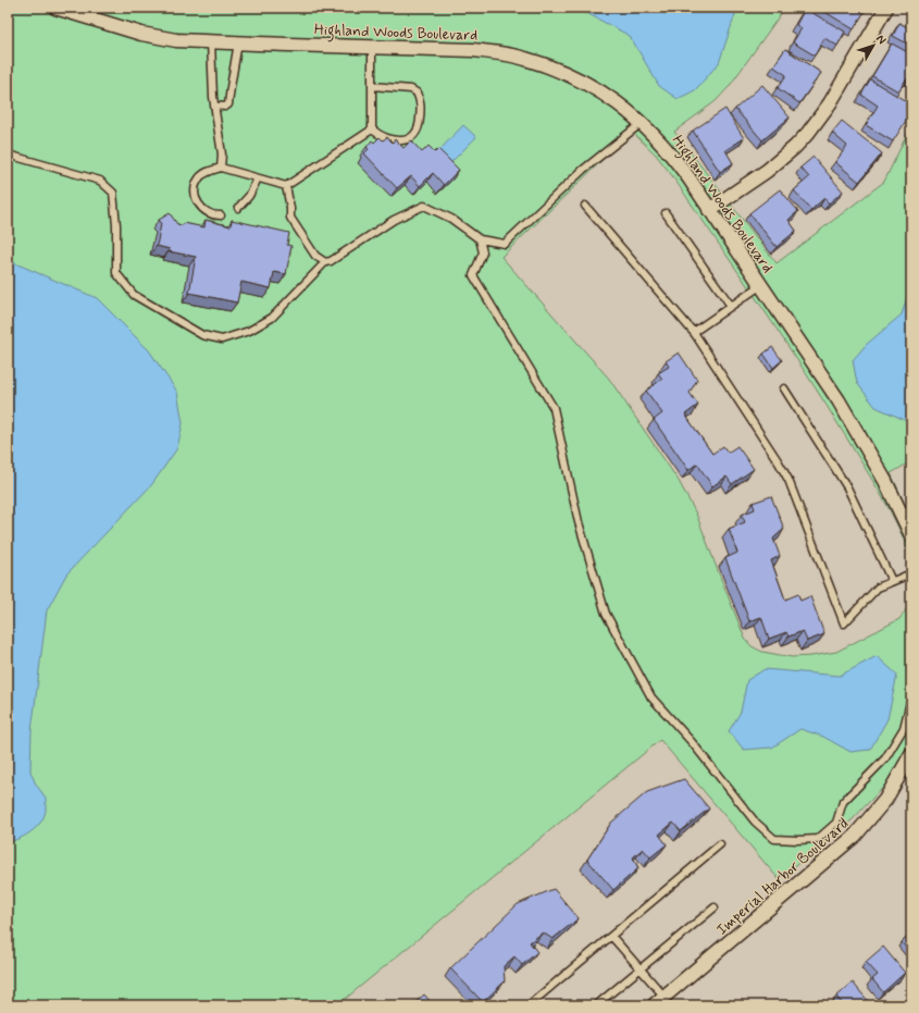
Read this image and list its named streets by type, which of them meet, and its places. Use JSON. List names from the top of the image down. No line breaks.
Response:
{"streets":{"street":["Highland Woods Boulevard","Imperial Harbor Boulevard"]},"north":"top right"}
